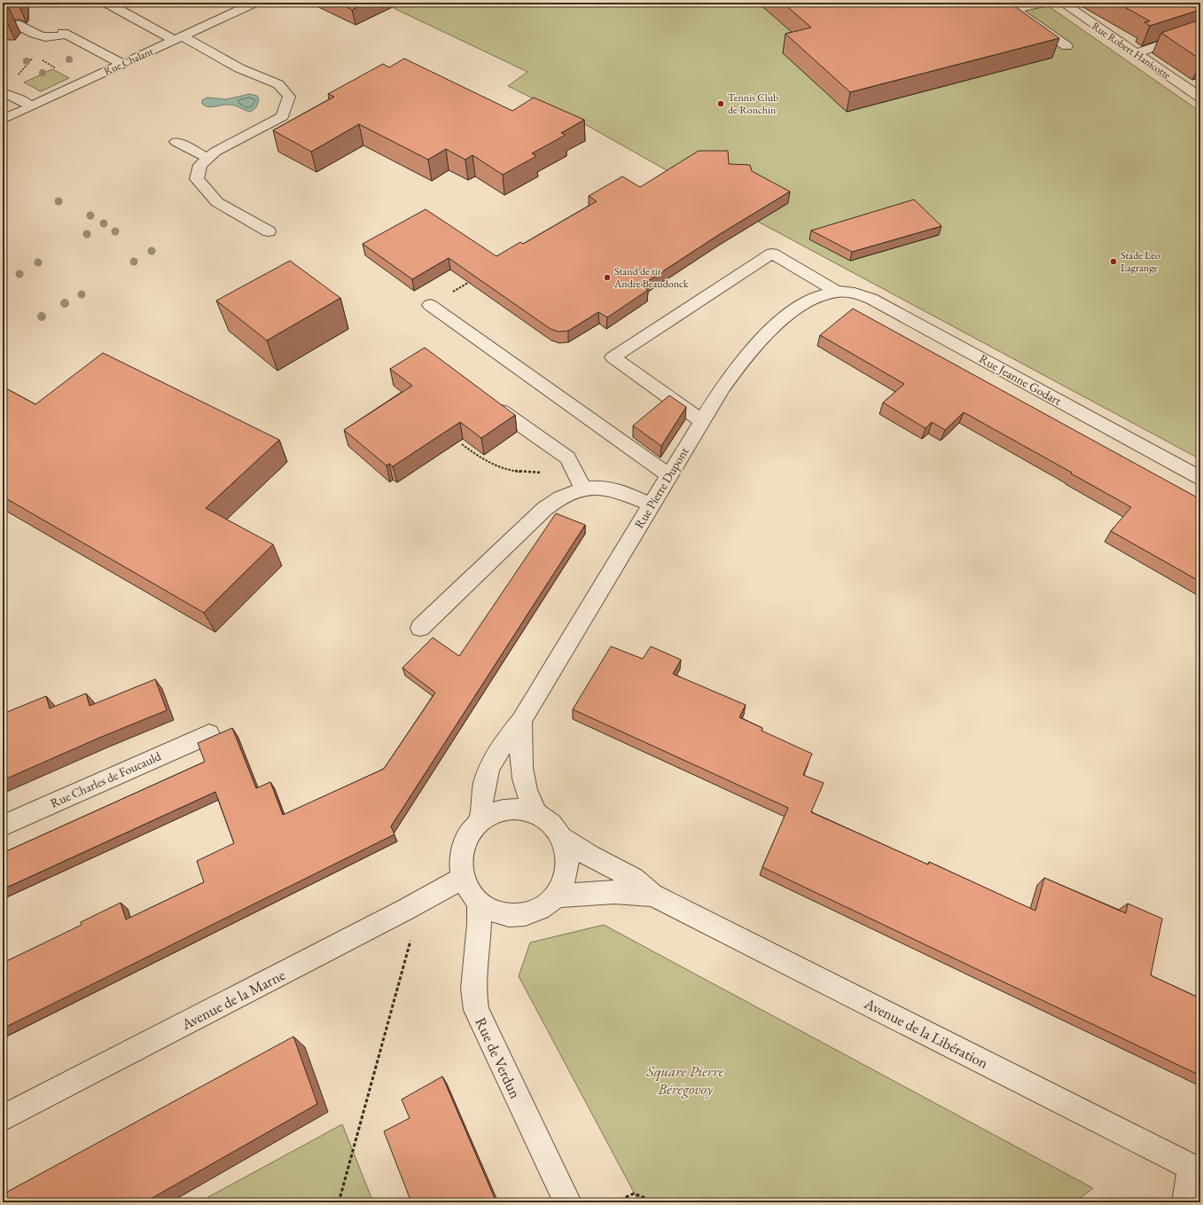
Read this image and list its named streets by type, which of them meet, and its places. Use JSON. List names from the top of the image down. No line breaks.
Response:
{"streets":{"street":["Rue Robert Hanicotte","Rue Chalant","Rue Jeanne Godart","Rue Pierre Dupont","Rue Charles de Foucauld","Avenue de la Marne","Avenue de la Libération","Rue de Verdun"]},"crossings":[["Rue Jeanne Godart","Rue Pierre Dupont"],["Rue Pierre Dupont","Avenue de la Marne"],["Rue Pierre Dupont","Avenue de la Libération"],["Rue Pierre Dupont","Rue de Verdun"],["Avenue de la Marne","Avenue de la Libération"],["Avenue de la Marne","Rue de Verdun"],["Avenue de la Libération","Rue de Verdun"]],"parks":["Square Pierre Bérégovoy"],"places":["Tennis Club de Ronchin","Stade Léo Lagrange","Stand de tir Andre Beaudonck"]}
